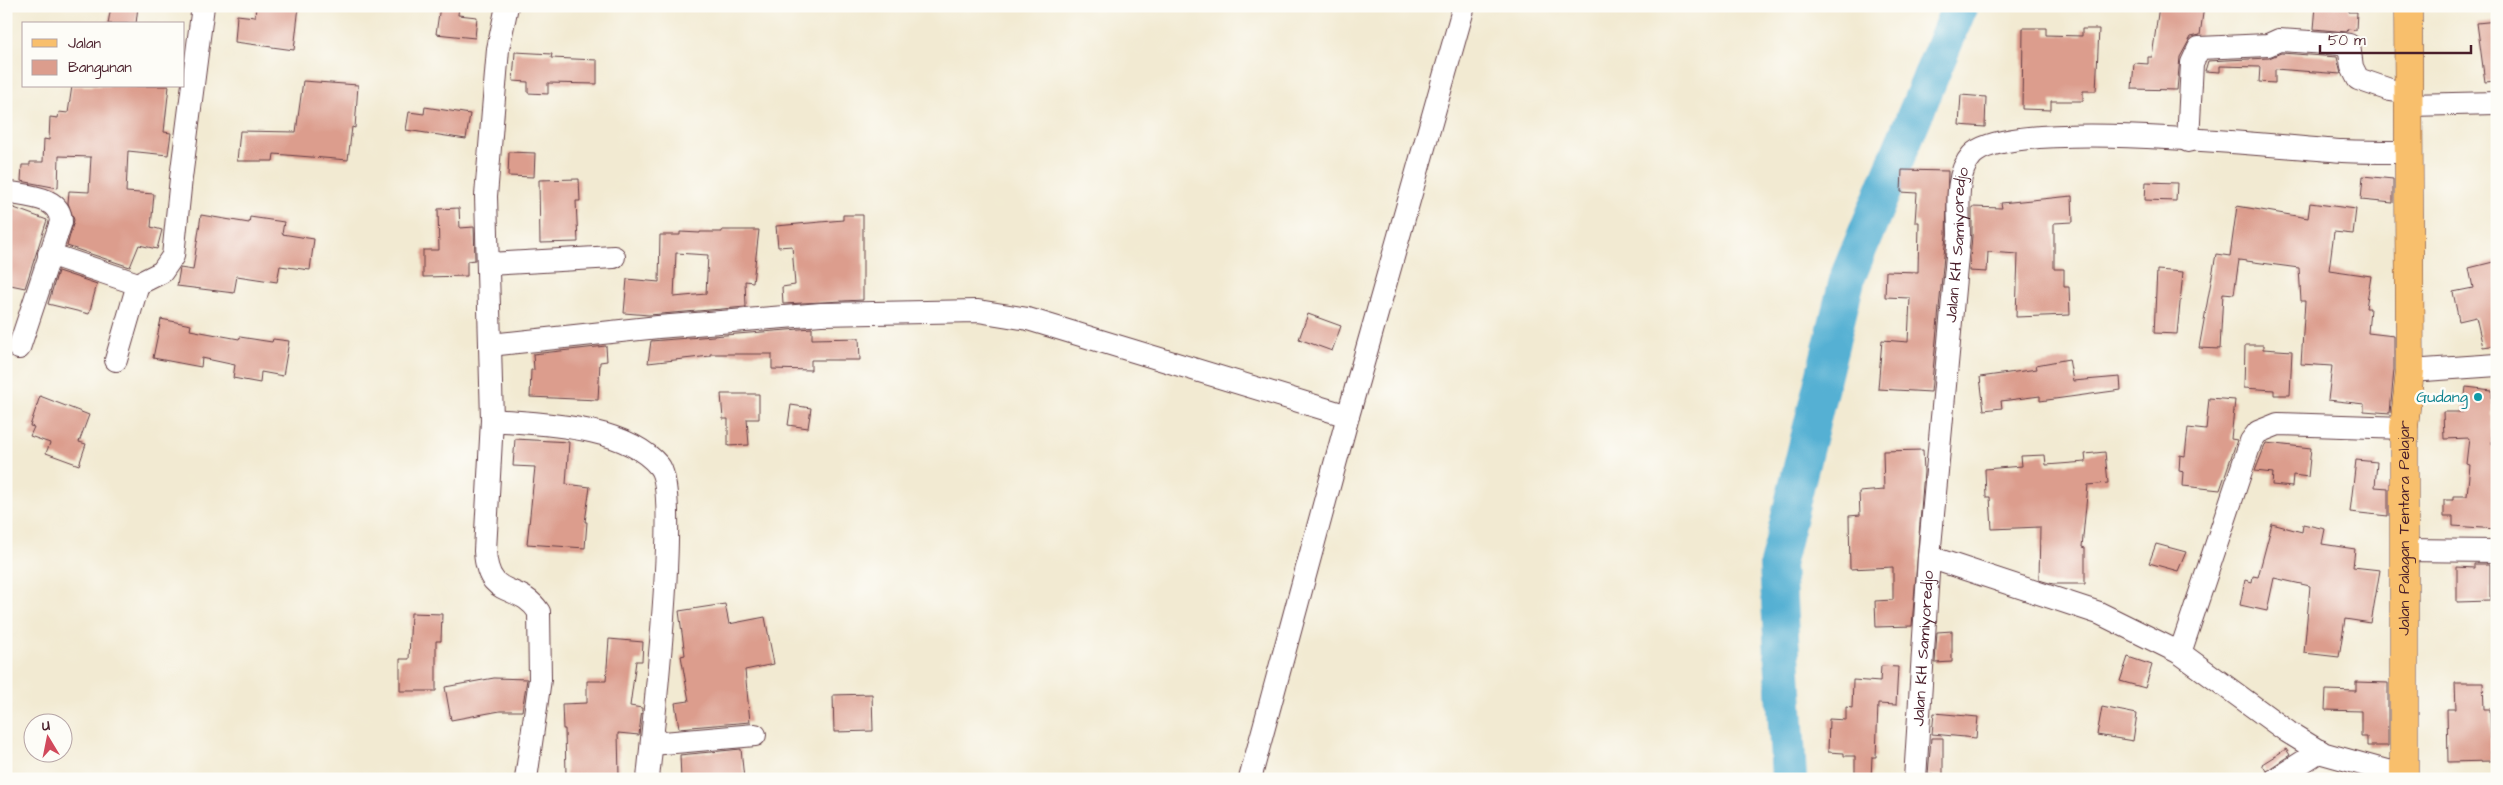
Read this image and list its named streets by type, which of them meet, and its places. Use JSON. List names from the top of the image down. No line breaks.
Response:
{"streets":{"main road":["Jalan Palagan Tentara Pelajar"],"street":["Jalan KH Samiyoredjo"]},"crossings":[["Jalan KH Samiyoredjo","Jalan Palagan Tentara Pelajar"]],"places":["Gudang"],"legend":["Jalan","Bangunan"],"scale_bar":"50 m","north":"top"}
